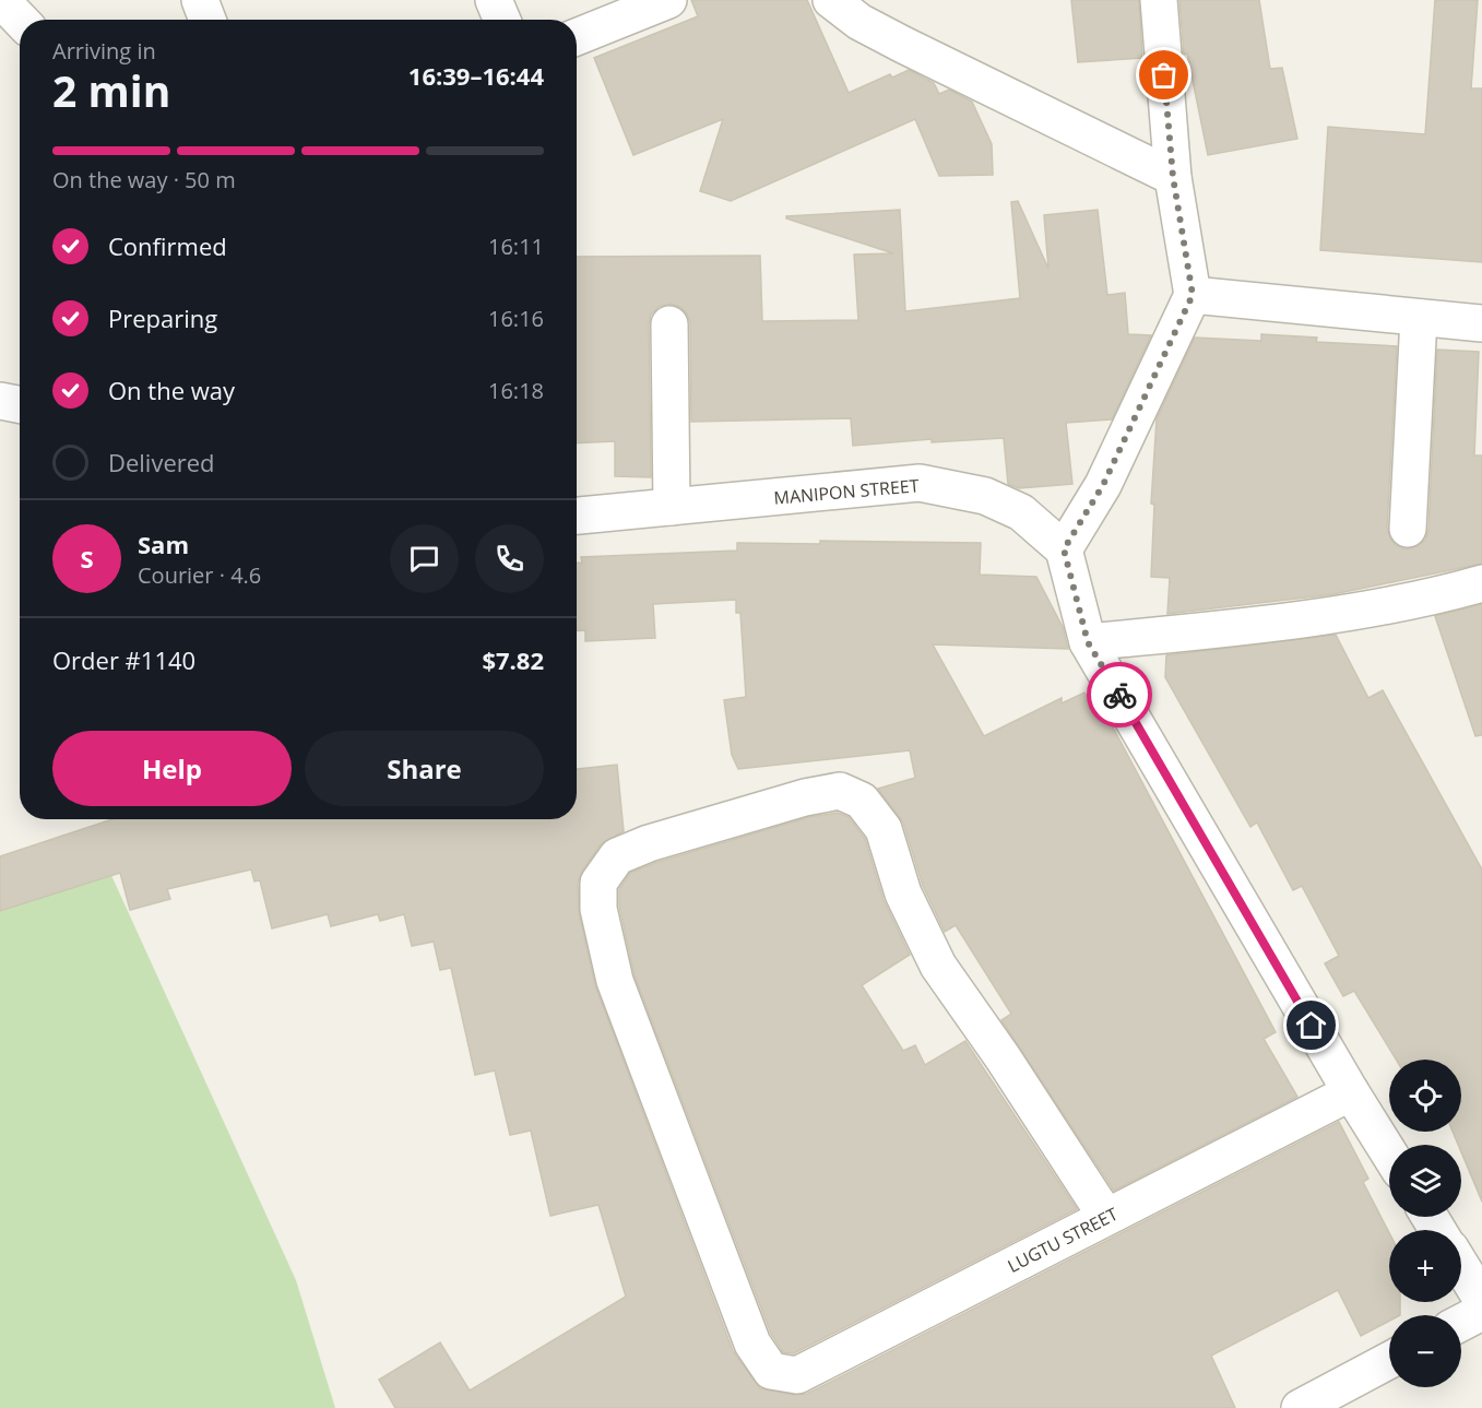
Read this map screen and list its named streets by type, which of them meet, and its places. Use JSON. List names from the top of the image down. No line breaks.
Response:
{"streets":{"street":["MANIPON STREET","LUGTU STREET"]},"page":{"heading":["2 min","Arriving in","16:39–16:44"],"panel":["Sam","Courier · 4.6","Order #1140","$7.82"],"bar":"On the way · 50 m","list":[["Confirmed","16:11"],["Preparing","16:16"],["On the way","16:18"],"Delivered"],"round":"S","buttons":["Help","Share"],"map_buttons":["+","−"]}}
